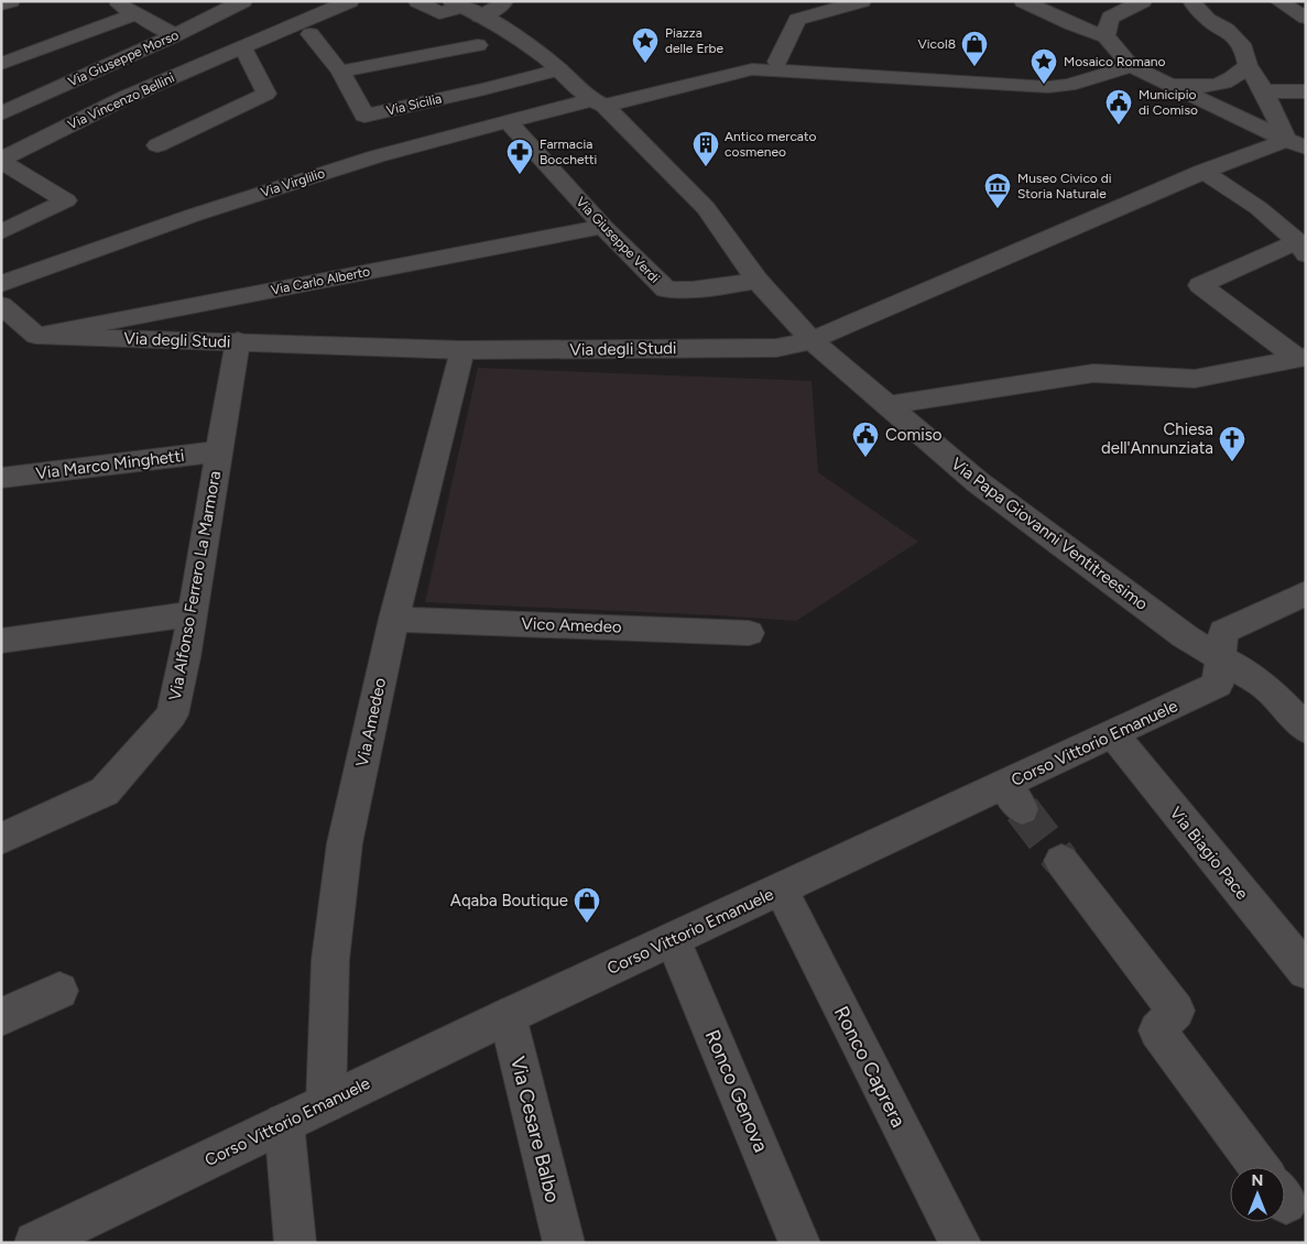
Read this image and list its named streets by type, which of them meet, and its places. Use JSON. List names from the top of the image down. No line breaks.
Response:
{"streets":{"street":["Via Giuseppe Morso","Via Vincenzo Bellini","Via Sicilia","Via Virglilio","Via Giuseppe Verdi","Via Carlo Alberto","Via degli Studi","Via Marco Minghetti","Via Papa Giovanni Ventitreesimo","Via Alfonso Ferrero La Marmora","Vico Amedeo","Via Amedeo","Corso Vittorio Emanuele","Via Biagio Pace","Ronco Caprera","Ronco Genova","Via Cesare Balbo"]},"crossings":[["Via Sicilia","Via Papa Giovanni Ventitreesimo"],["Via Virglilio","Via Giuseppe Verdi"],["Via Virglilio","Via Papa Giovanni Ventitreesimo"],["Via Giuseppe Verdi","Via Carlo Alberto"],["Via Giuseppe Verdi","Via Papa Giovanni Ventitreesimo"],["Via Carlo Alberto","Via degli Studi"],["Via degli Studi","Via Papa Giovanni Ventitreesimo"],["Via degli Studi","Via Alfonso Ferrero La Marmora"],["Via degli Studi","Via Amedeo"],["Via Marco Minghetti","Via Alfonso Ferrero La Marmora"],["Via Papa Giovanni Ventitreesimo","Corso Vittorio Emanuele"],["Vico Amedeo","Via Amedeo"],["Via Amedeo","Corso Vittorio Emanuele"],["Corso Vittorio Emanuele","Via Biagio Pace"],["Corso Vittorio Emanuele","Ronco Caprera"],["Corso Vittorio Emanuele","Ronco Genova"],["Corso Vittorio Emanuele","Via Cesare Balbo"]],"places":{"place":["Piazza delle Erbe","Mosaico Romano"],"shop":["Vicol8","Aqaba Boutique"],"public building":["Municipio di Comiso","Comiso"],"building":["Antico mercato cosmeneo"],"pharmacy":["Farmacia Bocchetti"],"museum":["Museo Civico di Storia Naturale"],"church":["Chiesa dell'Annunziata"]},"north":"top"}
